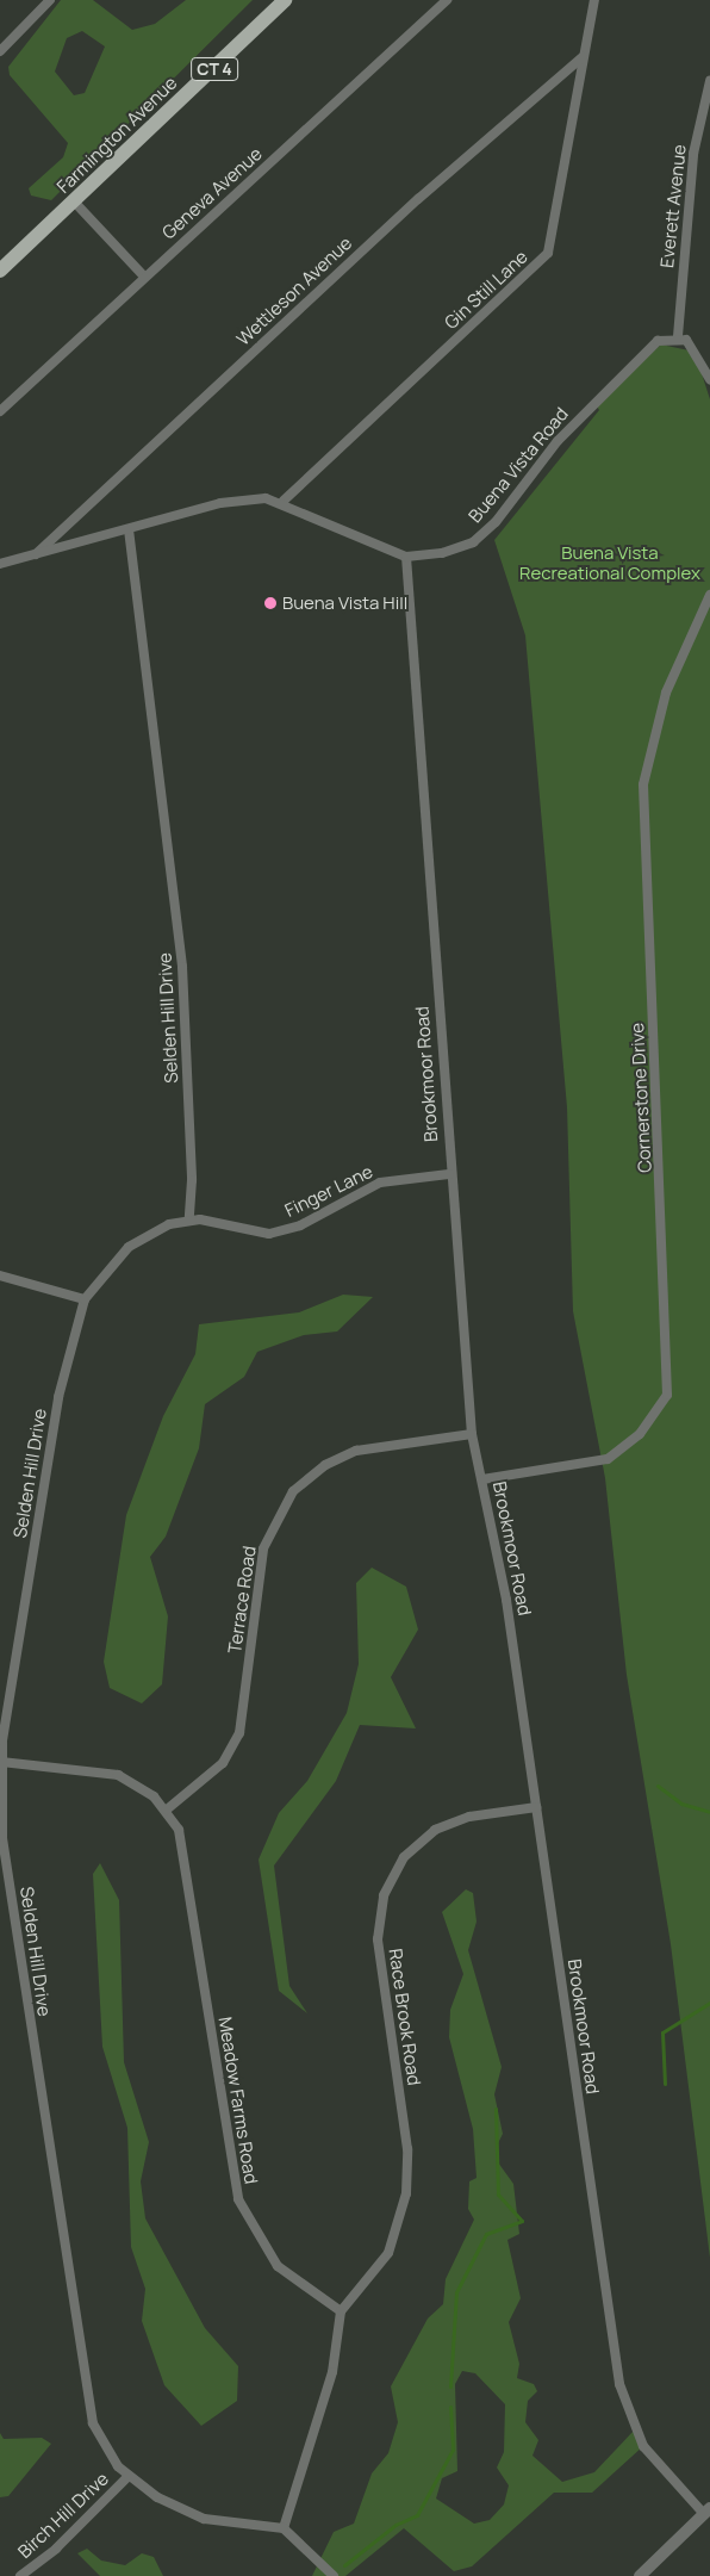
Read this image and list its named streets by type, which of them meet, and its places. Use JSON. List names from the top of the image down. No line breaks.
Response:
{"streets":{"main road":["CT 4","Farmington Avenue"],"street":["Geneva Avenue","Everett Avenue","Gin Still Lane","Wettleson Avenue","Buena Vista Road","Selden Hill Drive","Brookmoor Road","Cornerstone Drive","Finger Lane","Terrace Road","Race Brook Road","Meadow Farms Road","Birch Hill Drive"]},"crossings":[["Everett Avenue","Buena Vista Road"],["Gin Still Lane","Wettleson Avenue"],["Buena Vista Road","Brookmoor Road"],["Selden Hill Drive","Finger Lane"],["Selden Hill Drive","Meadow Farms Road"],["Selden Hill Drive","Birch Hill Drive"],["Brookmoor Road","Cornerstone Drive"],["Brookmoor Road","Finger Lane"],["Brookmoor Road","Terrace Road"],["Brookmoor Road","Race Brook Road"],["Terrace Road","Meadow Farms Road"],["Race Brook Road","Meadow Farms Road"]],"parks":["Buena Vista Recreational Complex"],"places":["Buena Vista Hill"]}
